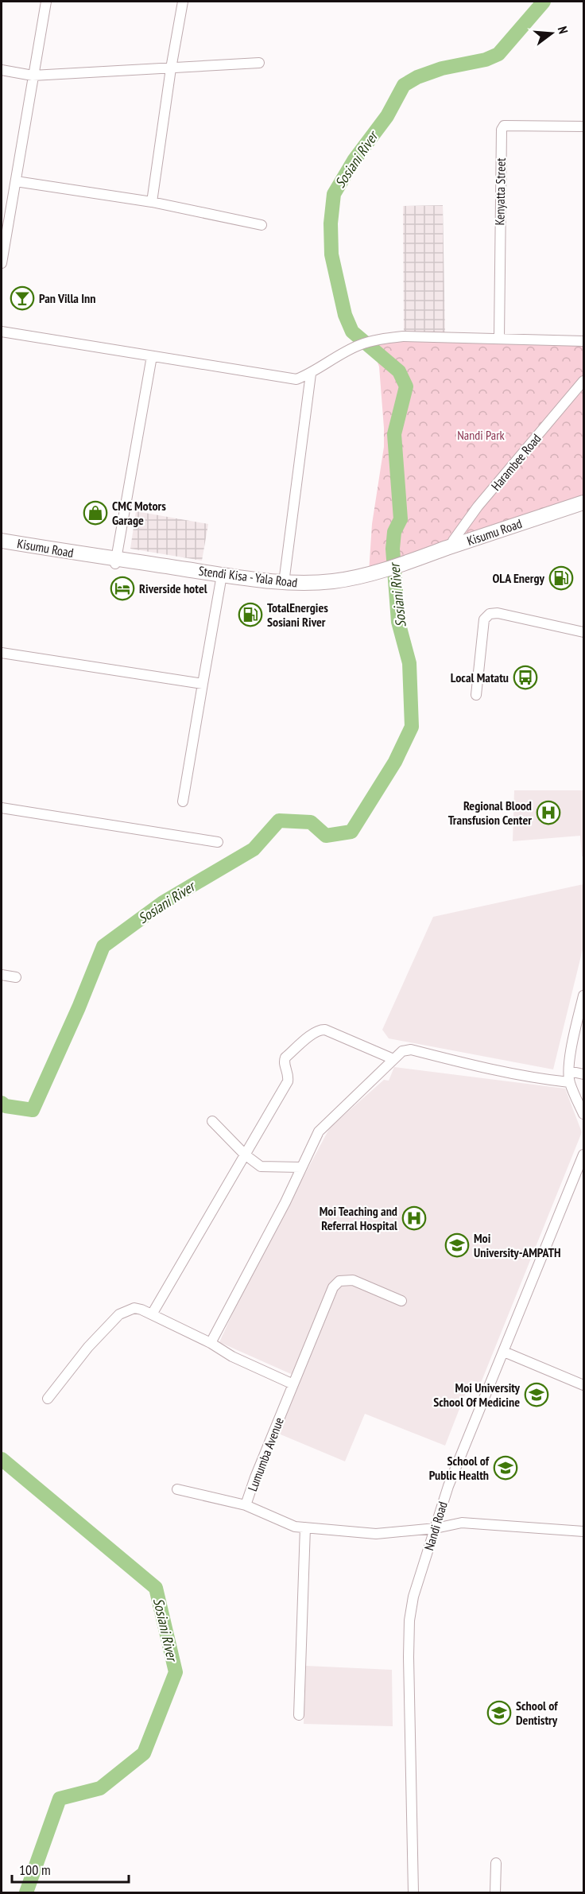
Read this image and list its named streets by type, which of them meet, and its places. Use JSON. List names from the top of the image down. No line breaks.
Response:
{"streets":{"highway":["Kisumu Road","Stendi Kisa - Yala Road"],"street":["Kenyatta Street","Harambee Road","Lumumba Avenue","Nandi Road"]},"crossings":[["Harambee Road","Kisumu Road"],["Kisumu Road","Stendi Kisa - Yala Road"],["Lumumba Avenue","Nandi Road"]],"water":["Sosiani River"],"parks":["Nandi Park"],"places":{"bar":["Pan Villa Inn"],"shop":["CMC Motors Garage"],"fuel station":["OLA Energy","TotalEnergies Sosiani River"],"hotel":["Riverside hotel"],"bus stop":["Local Matatu"],"hospital":["Regional Blood Transfusion Center","Moi Teaching and Referral Hospital"],"school or university":["Moi University-AMPATH","Moi University School Of Medicine","School of Public Health","School of Dentistry"]},"scale_bar":"100 m","north":"right"}
